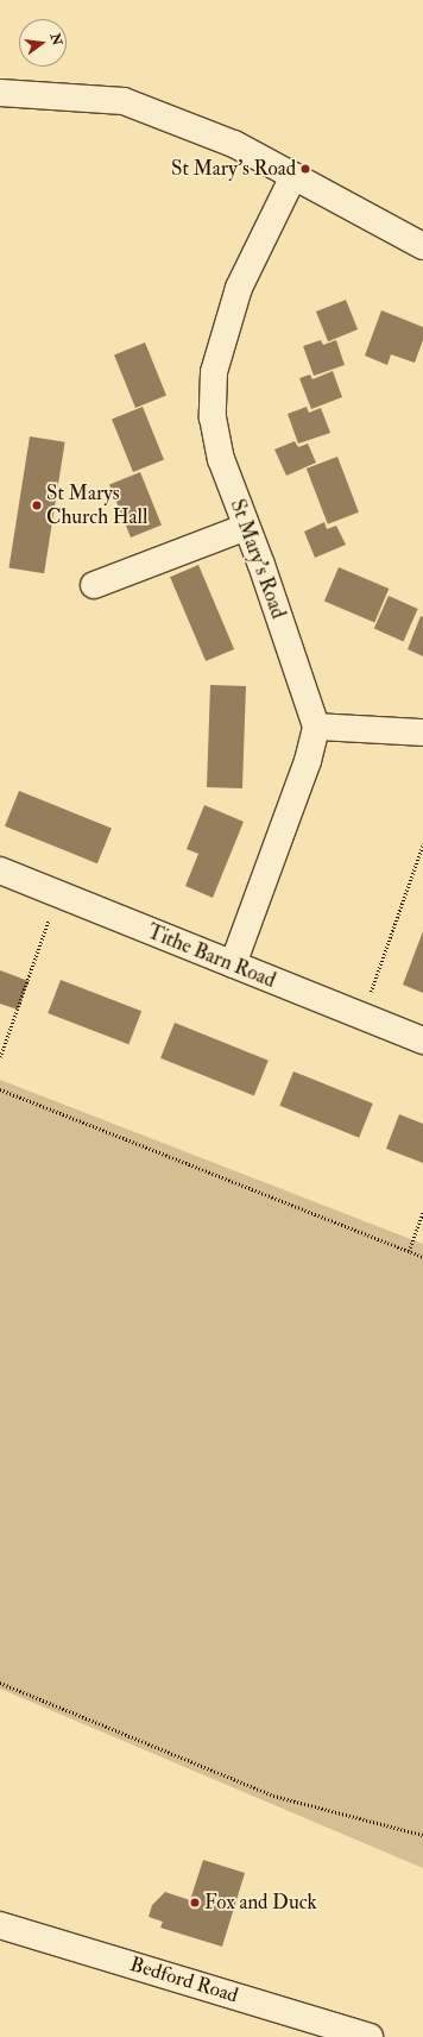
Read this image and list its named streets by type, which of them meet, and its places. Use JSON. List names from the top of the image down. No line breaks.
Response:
{"streets":{"street":["St Mary's Road","Tithe Barn Road","Bedford Road"]},"places":["St Mary's Road","St Marys Church Hall","Fox and Duck"],"north":"right"}
